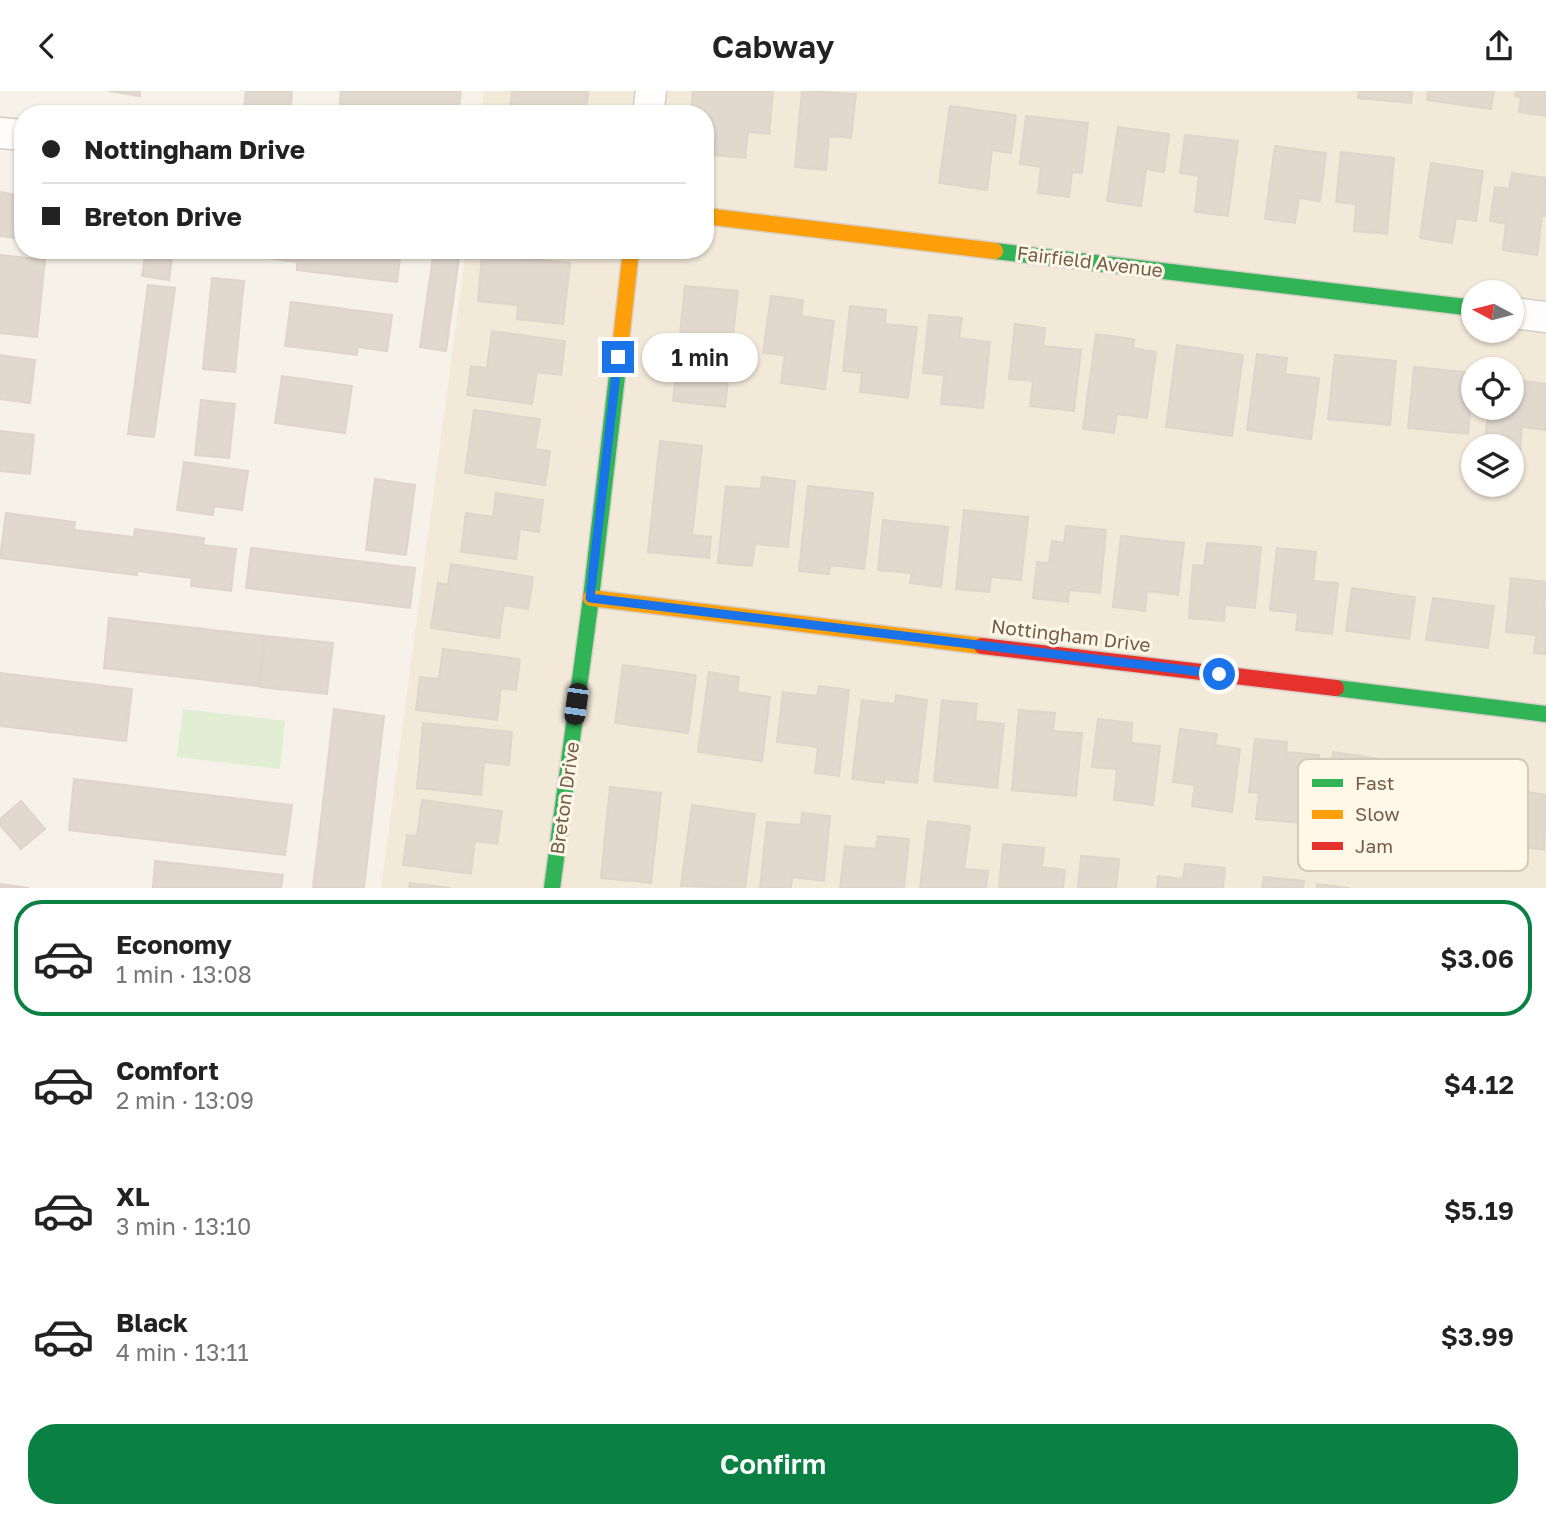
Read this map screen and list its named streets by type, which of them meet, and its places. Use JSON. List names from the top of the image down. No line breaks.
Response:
{"streets":{"street":["Fairfield Avenue","Nottingham Drive","Breton Drive"]},"crossings":[["Nottingham Drive","Breton Drive"]],"legend":["Fast","Slow","Jam"],"north":"left","page":{"header":"Cabway","banner":["Nottingham Drive","Breton Drive"],"bubble":"1 min","list":[{"name":"Economy","note":"1 min · 13:08","value":"$3.06"},{"name":"Comfort","note":"2 min · 13:09","value":"$4.12"},{"name":"XL","note":"3 min · 13:10","value":"$5.19"},{"name":"Black","note":"4 min · 13:11","value":"$3.99"}],"buttons":"Confirm"}}
